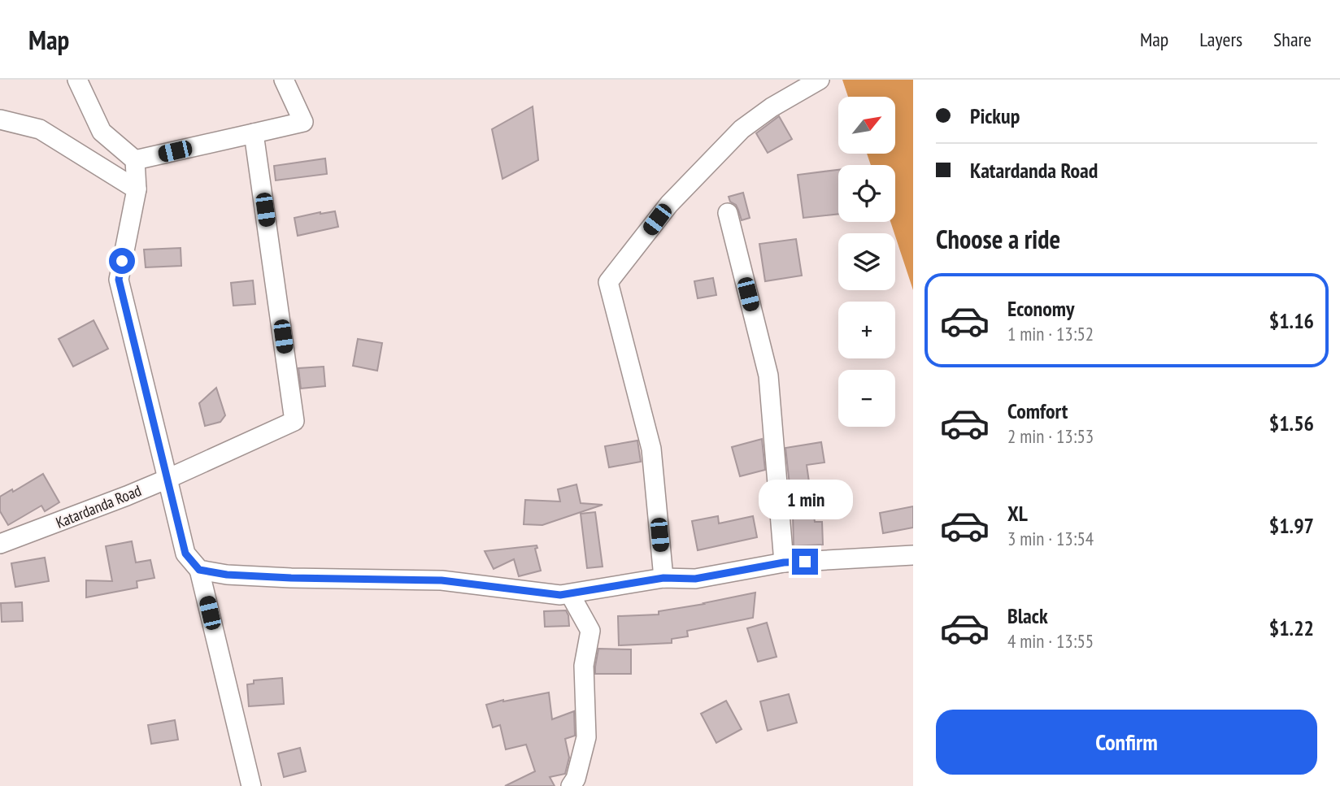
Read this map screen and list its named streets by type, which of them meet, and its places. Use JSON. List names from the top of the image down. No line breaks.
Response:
{"streets":{"street":["Katardanda Road"]},"north":"top right","page":{"header":"Map","nav":["Map","Layers","Share"],"banner":["Pickup","Katardanda Road"],"map_buttons":["+","−"],"heading":"Choose a ride","list":[{"name":"Economy","note":"1 min · 13:52","value":"$1.16"},{"name":"Comfort","note":"2 min · 13:53","value":"$1.56"},{"name":"XL","note":"3 min · 13:54","value":"$1.97"},{"name":"Black","note":"4 min · 13:55","value":"$1.22"}],"bubble":"1 min","buttons":"Confirm"}}
